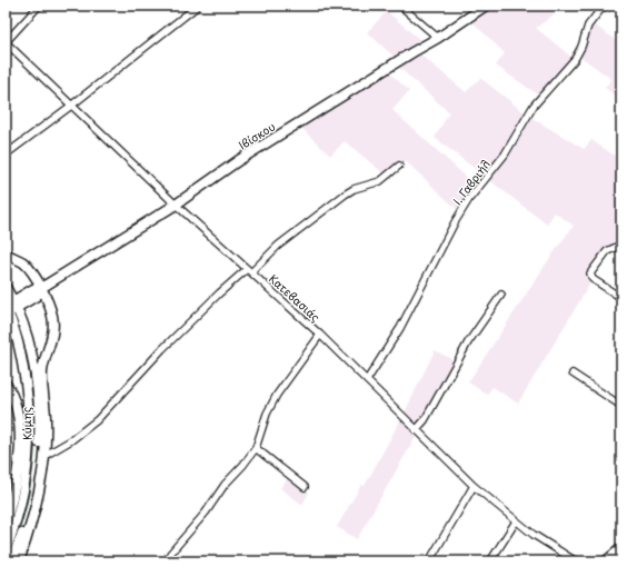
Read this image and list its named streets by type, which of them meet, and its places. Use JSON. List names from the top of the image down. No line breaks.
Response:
{"streets":{"street":["Ιβίσκου","Ι. Γαβριήλ","Κατεβασιάς","Κύμης"]},"crossings":[["Ιβίσκου","Κατεβασιάς"],["Ιβίσκου","Κύμης"],["Ι. Γαβριήλ","Κατεβασιάς"]]}
